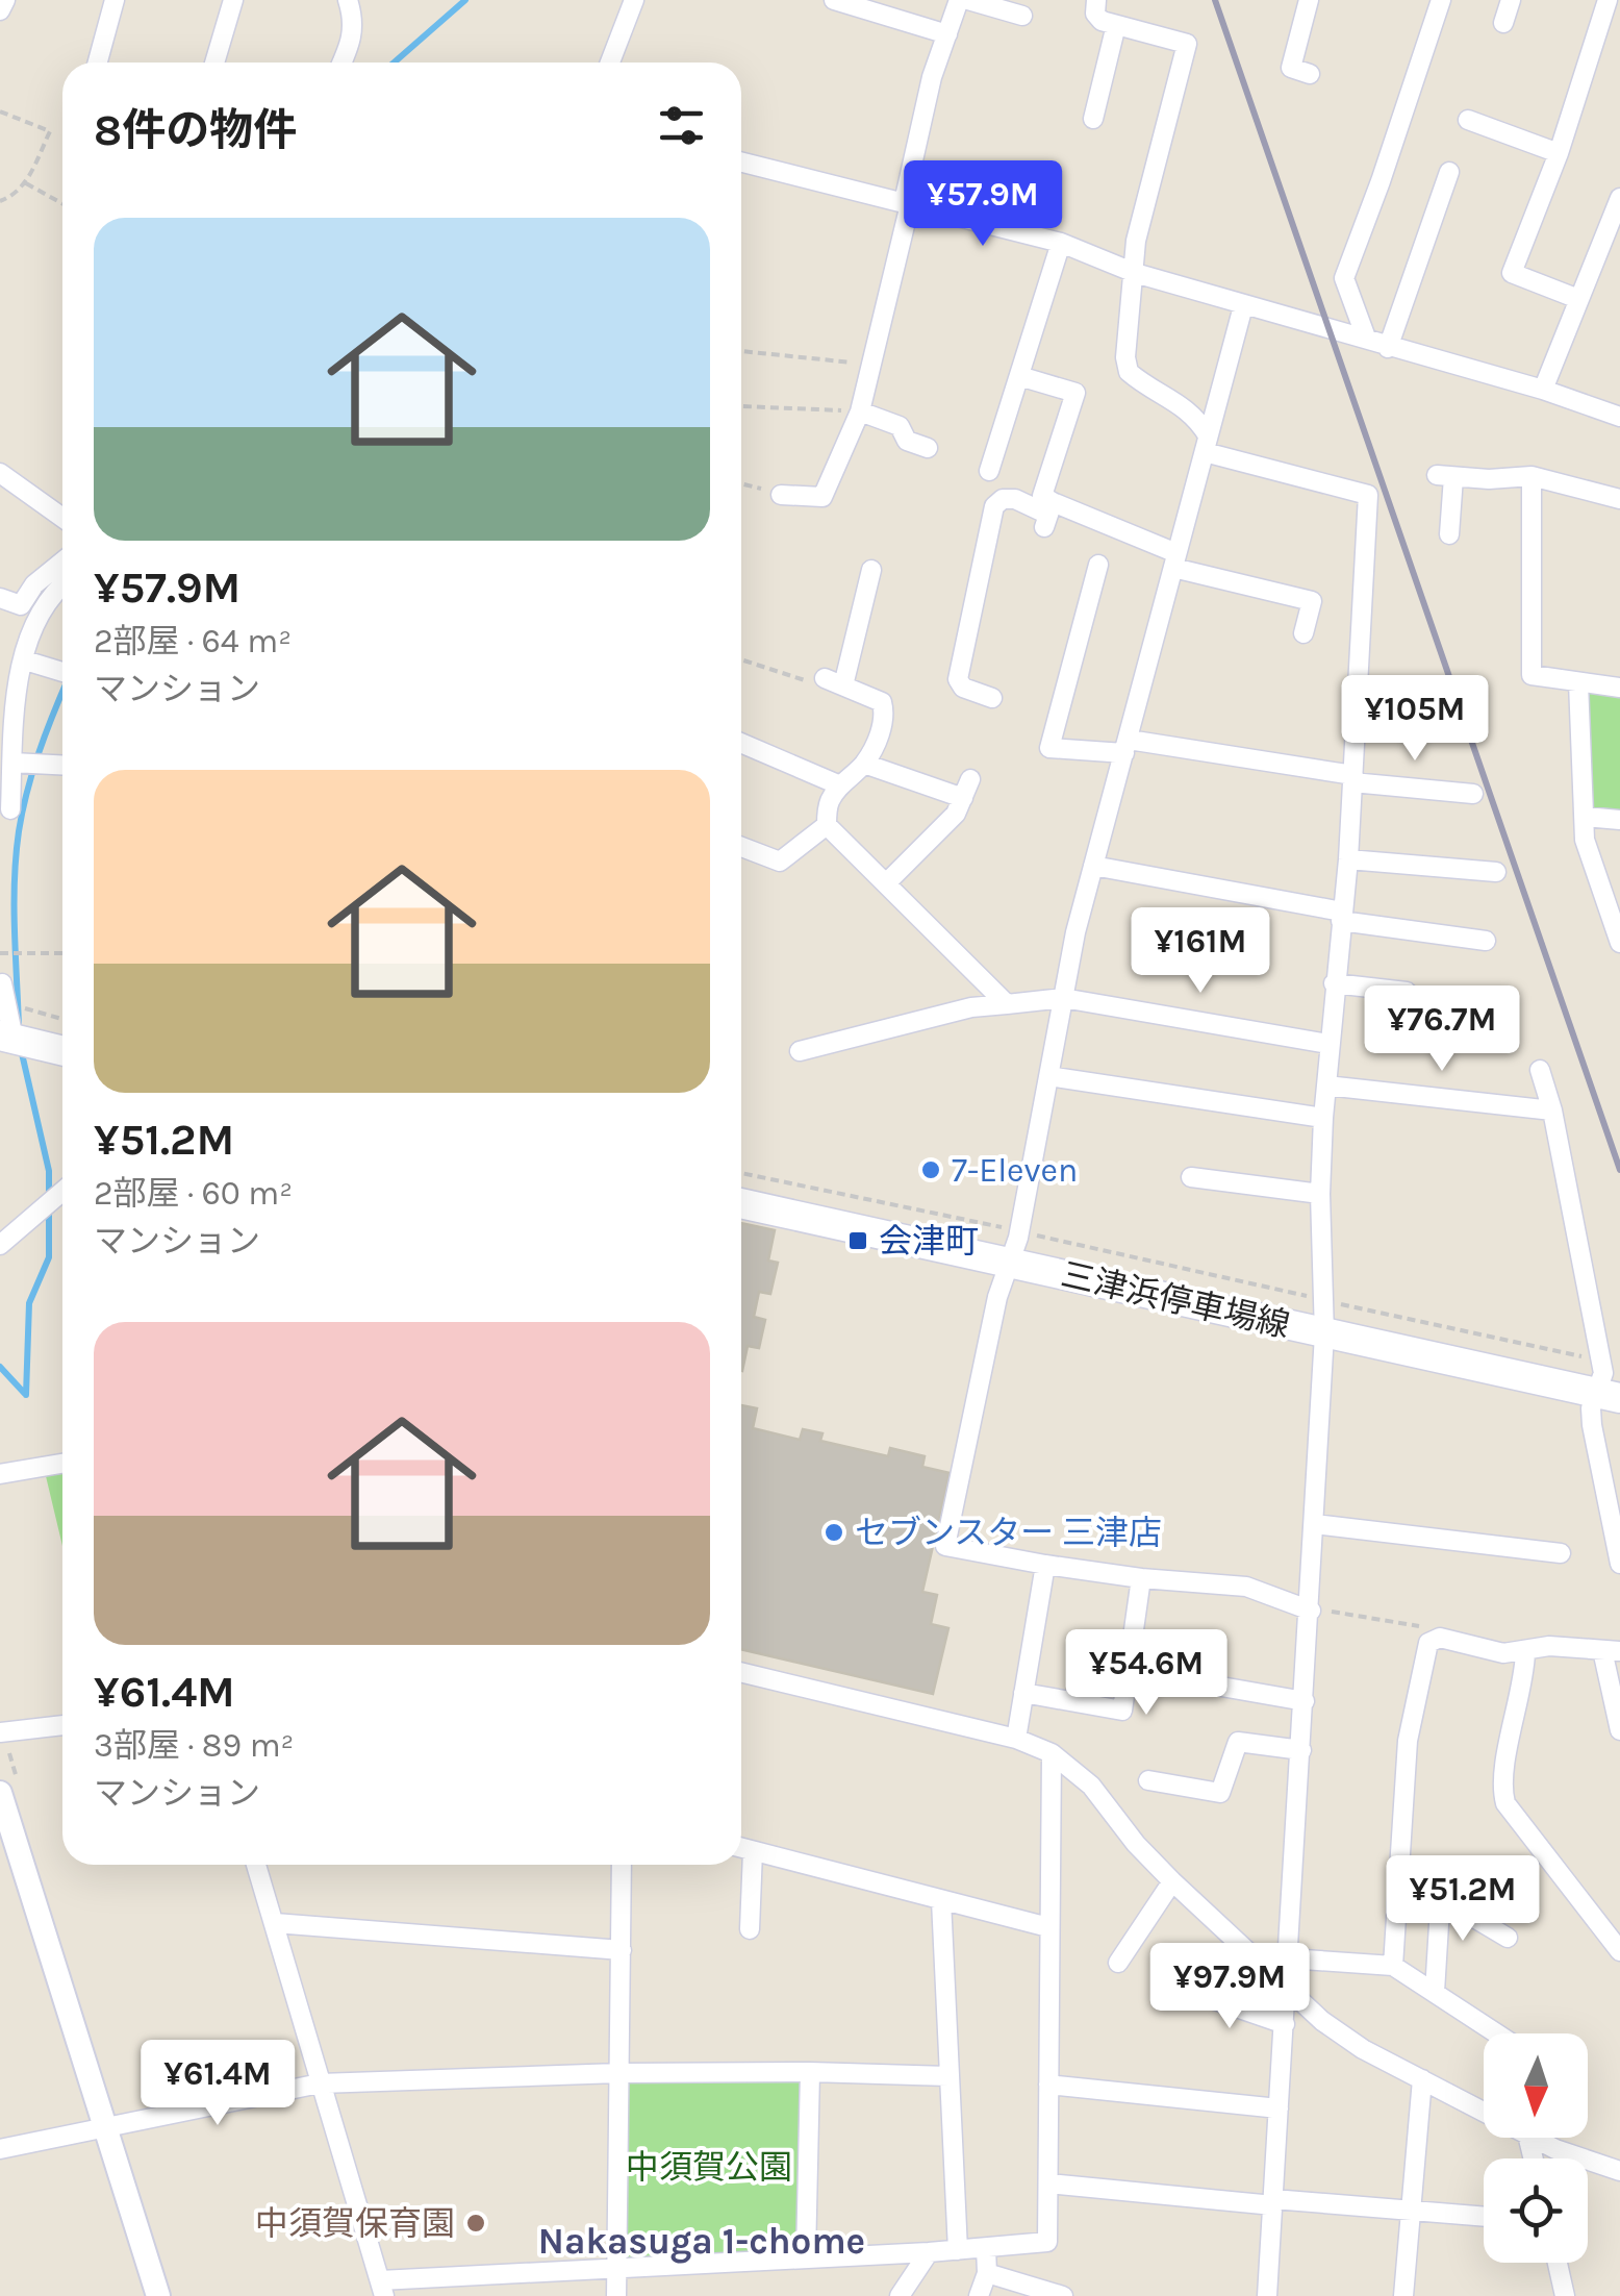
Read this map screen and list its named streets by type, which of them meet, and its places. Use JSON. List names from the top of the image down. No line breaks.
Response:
{"streets":{"main road":["三津浜停車場線"]},"districts":["Nakasuga 1-chome"],"parks":["中須賀公園"],"places":{"other":["7-Eleven","セブンスター 三津店","中須賀保育園"],"transit":["会津町"]},"north":"bottom","page":{"heading":"8件の物件","price":["¥57.9M","¥105M","¥161M","¥76.7M","¥54.6M","¥51.2M","¥97.9M","¥61.4M"],"list":[{"name":"¥57.9M","note":"2部屋 · 64 m² · マンション"},{"name":"¥51.2M","note":"2部屋 · 60 m² · マンション"},{"name":"¥61.4M","note":"3部屋 · 89 m² · マンション"}]}}
